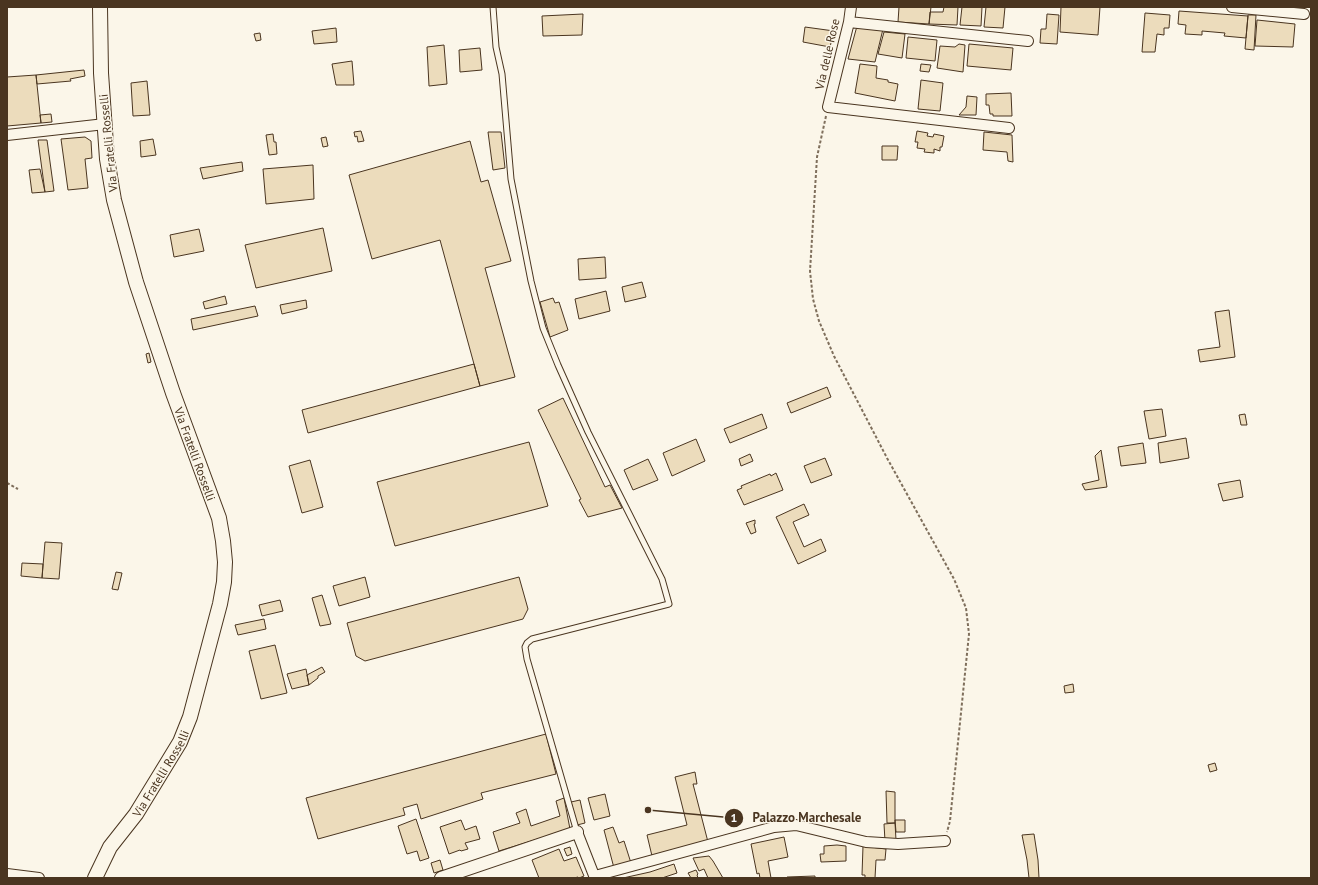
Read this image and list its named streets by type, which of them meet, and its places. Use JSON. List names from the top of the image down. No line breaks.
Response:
{"streets":{"main road":["Via Fratelli Rosselli"],"street":["Via delle Rose"]},"places":["Palazzo Marchesale"]}
